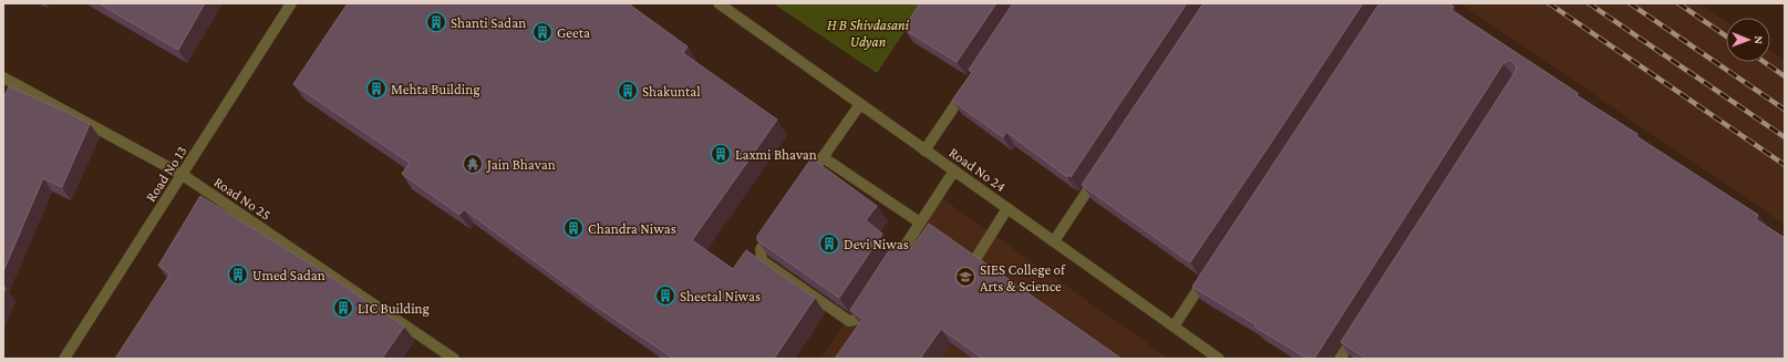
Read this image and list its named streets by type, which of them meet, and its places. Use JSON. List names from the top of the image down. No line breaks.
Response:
{"streets":{"street":["Road No 24","Road No 13","Road No 25"]},"crossings":[["Road No 13","Road No 25"]],"parks":["H B Shivdasani Udyan"],"places":{"building":["Shanti Sadan","Geeta","Mehta Building","Shakuntal","Laxmi Bhavan","Chandra Niwas","Devi Niwas","Umed Sadan","Sheetal Niwas","LIC Building"],"temple":["Jain Bhavan"],"school or university":["SIES College of Arts & Science"]},"north":"right"}
